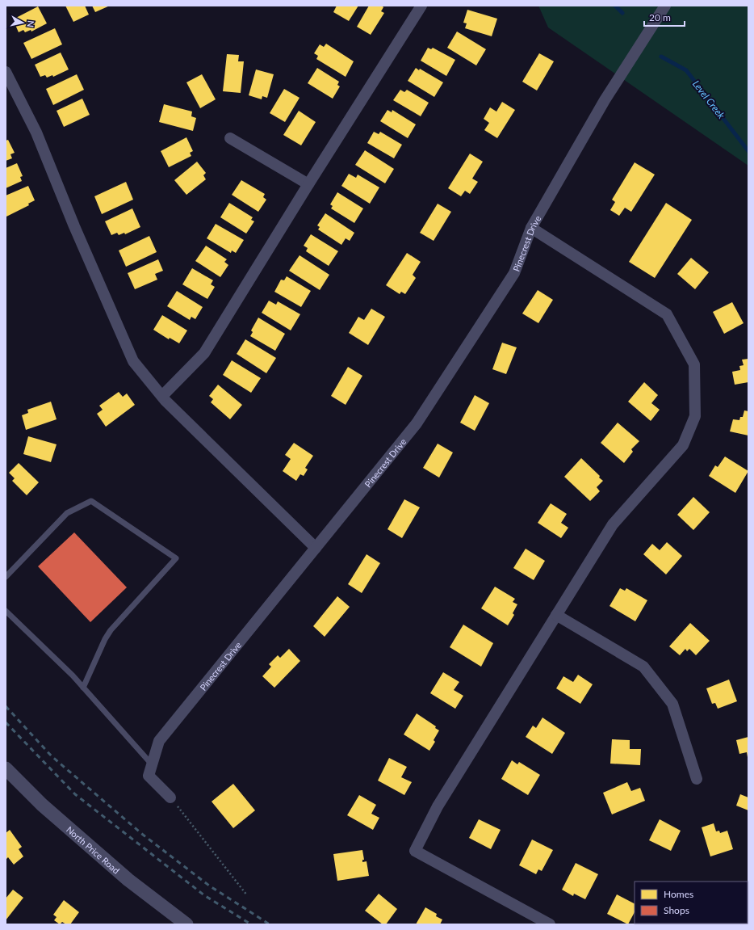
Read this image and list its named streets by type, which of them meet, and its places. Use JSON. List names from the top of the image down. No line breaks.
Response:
{"streets":{"street":["Pinecrest Drive","North Price Road"]},"water":["Level Creek"],"legend":["Homes","Shops"],"scale_bar":"20 m","north":"right"}
